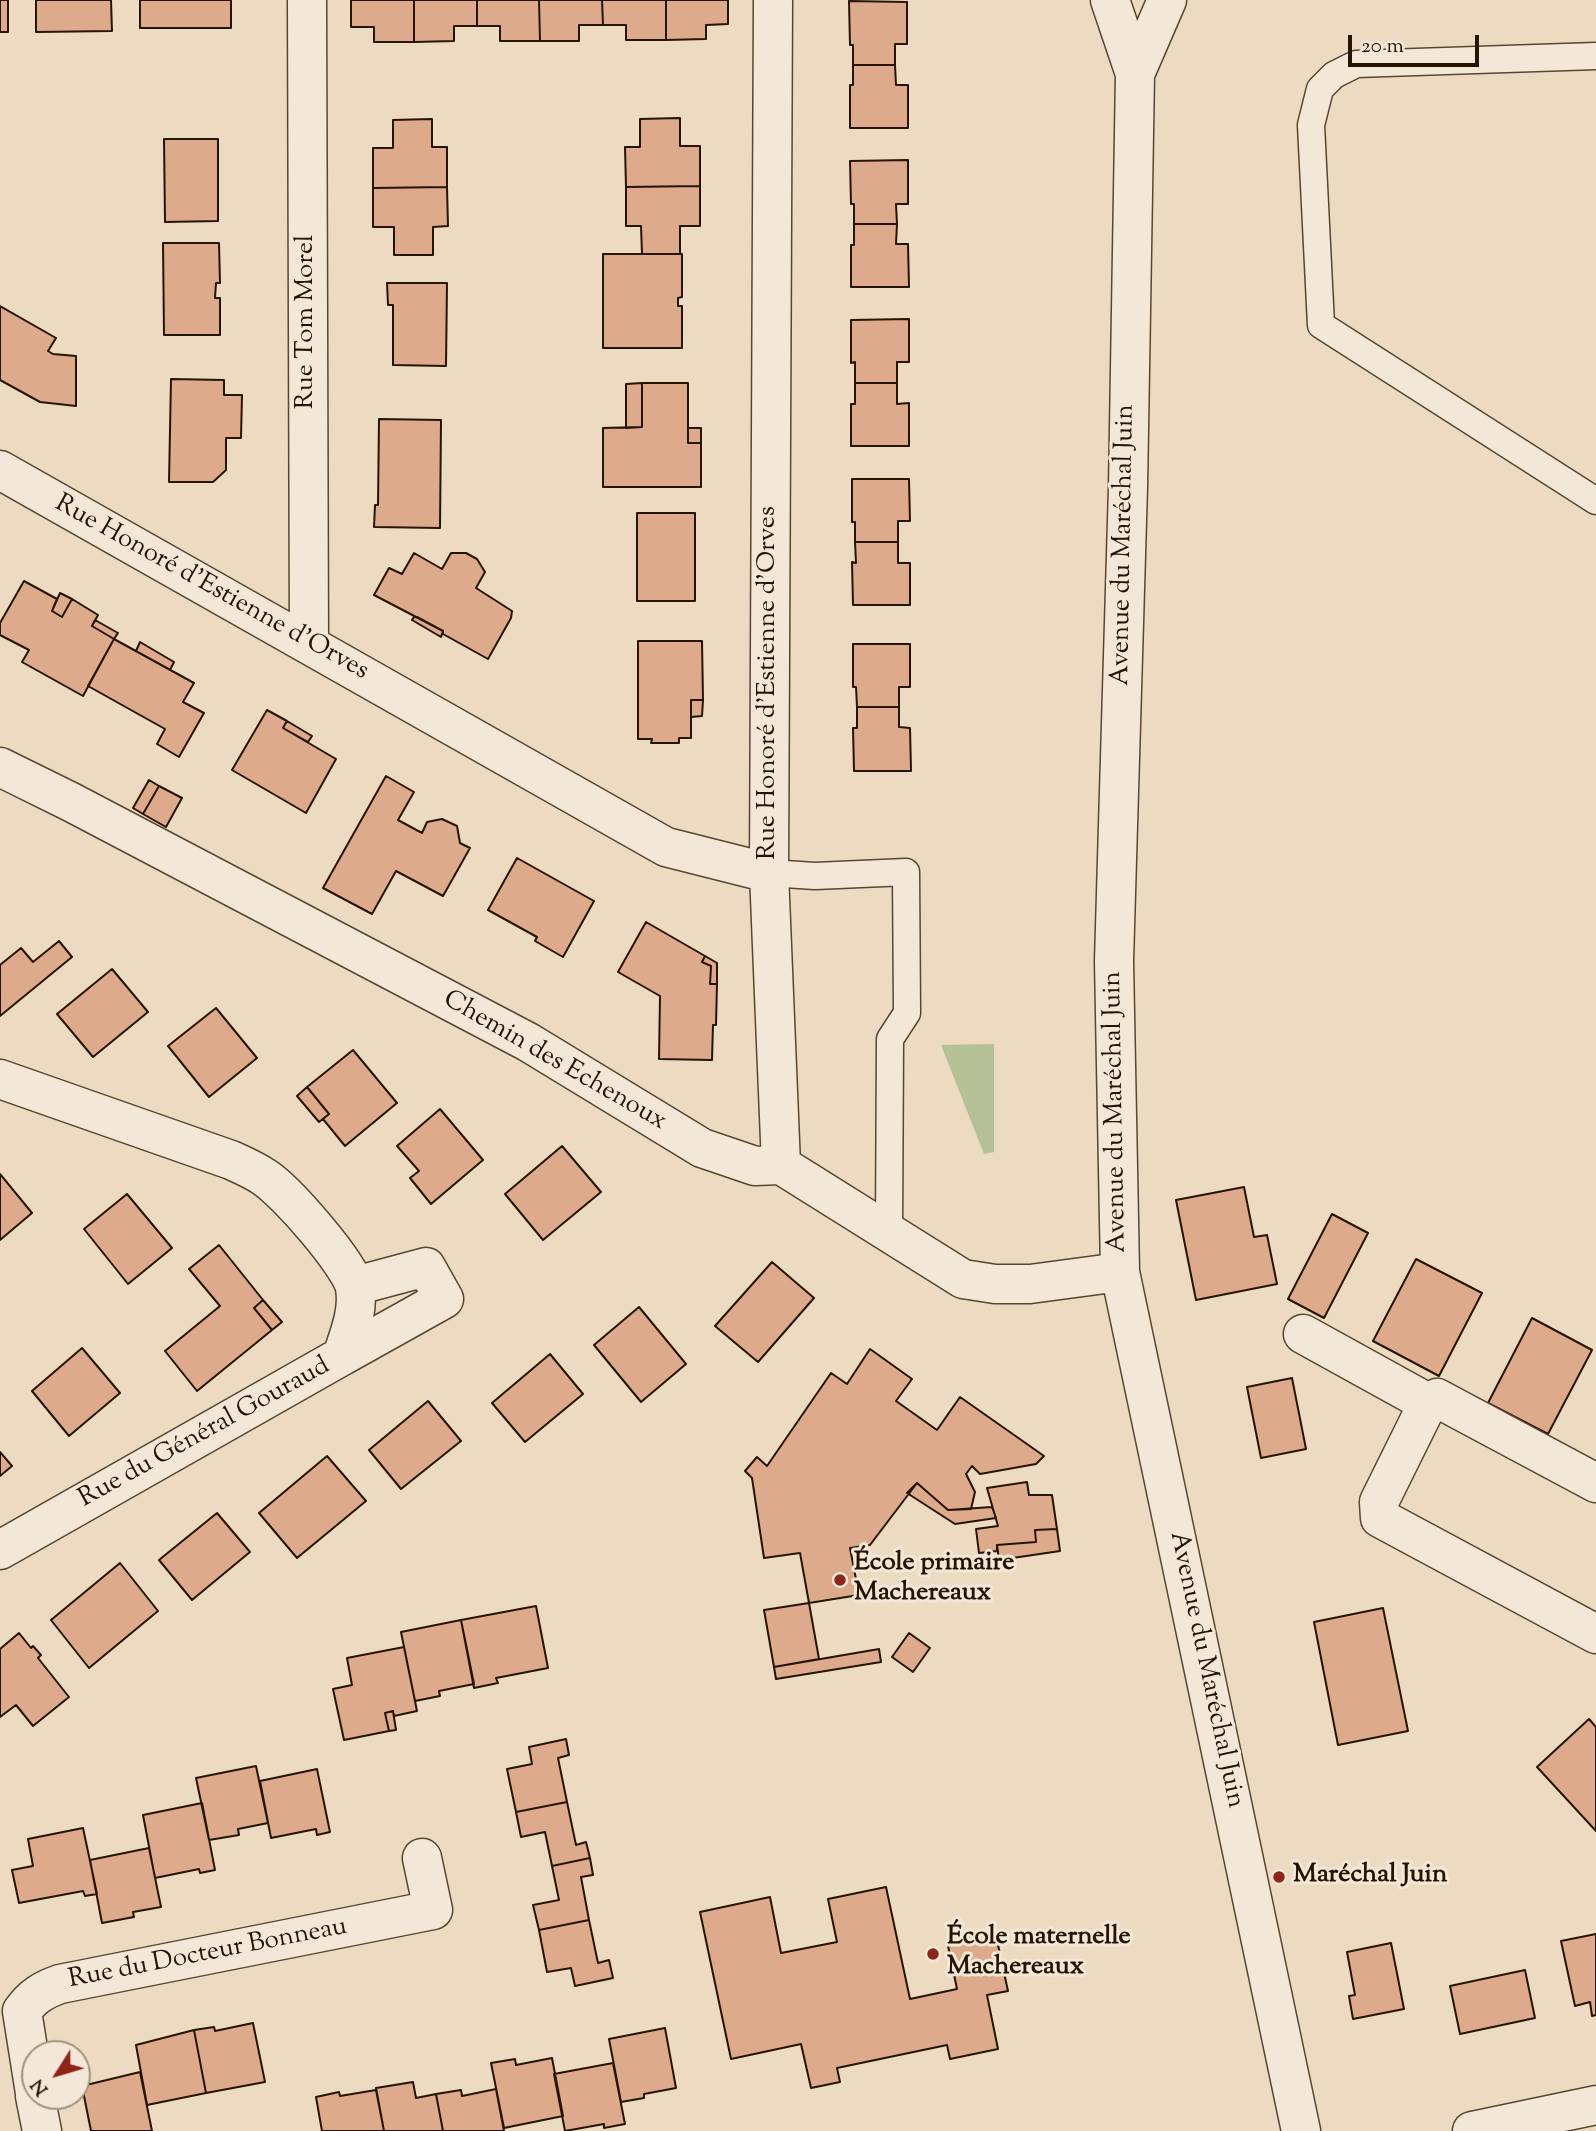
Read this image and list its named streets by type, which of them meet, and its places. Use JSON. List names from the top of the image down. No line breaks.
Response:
{"streets":{"street":["Rue Tom Morel","Avenue du Maréchal Juin","Rue Honoré d'Estienne d'Orves","Chemin des Echenoux","Rue du Général Gouraud","Rue du Docteur Bonneau"]},"crossings":[["Rue Tom Morel","Rue Honoré d'Estienne d'Orves"],["Avenue du Maréchal Juin","Chemin des Echenoux"]],"places":["École primaire Machereaux","Maréchal Juin","École maternelle Machereaux"],"scale_bar":"20 m","north":"bottom left"}
